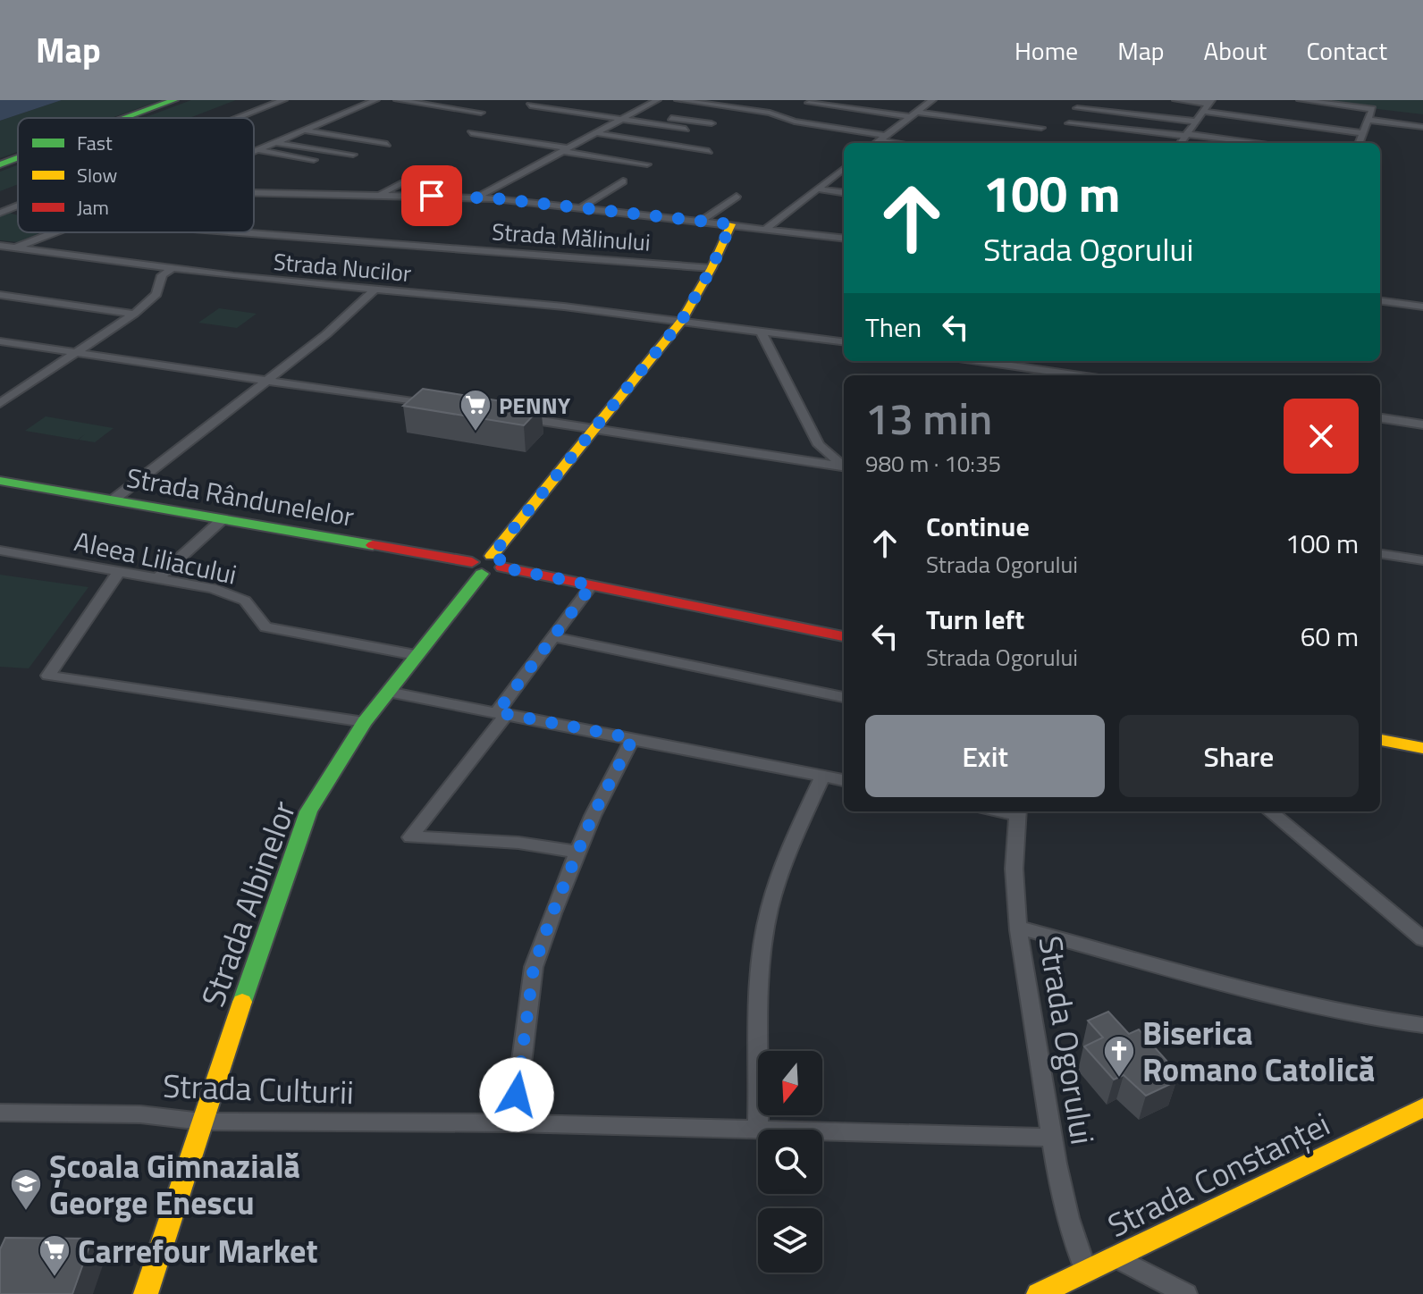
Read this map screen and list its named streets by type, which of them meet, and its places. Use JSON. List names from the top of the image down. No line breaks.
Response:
{"streets":{"street":["Strada Mălinului","Strada Nucilor","Strada Rândunelelor","Aleea Liliacului","Strada Albinelor","Strada Ogorului","Strada Culturii","Strada Constanței"]},"crossings":[["Strada Rândunelelor","Strada Albinelor"],["Aleea Liliacului","Strada Albinelor"],["Strada Albinelor","Strada Culturii"],["Strada Ogorului","Strada Culturii"],["Strada Ogorului","Strada Constanței"]],"places":{"supermarket":["PENNY","Carrefour Market"],"church":["Biserica Romano Catolică"],"school or university":["Școala Gimnazială George Enescu"]},"legend":["Fast","Slow","Jam"],"north":"bottom","page":{"header":"Map","nav":["Home","Map","About","Contact"],"turn":["100 m","Strada Ogorului"],"then":"Then","heading":["13 min","980 m · 10:35"],"list":[{"name":"Continue","note":"Strada Ogorului","value":"100 m"},{"name":"Turn left","note":"Strada Ogorului","value":"60 m"}],"buttons":["Exit","Share"]}}
